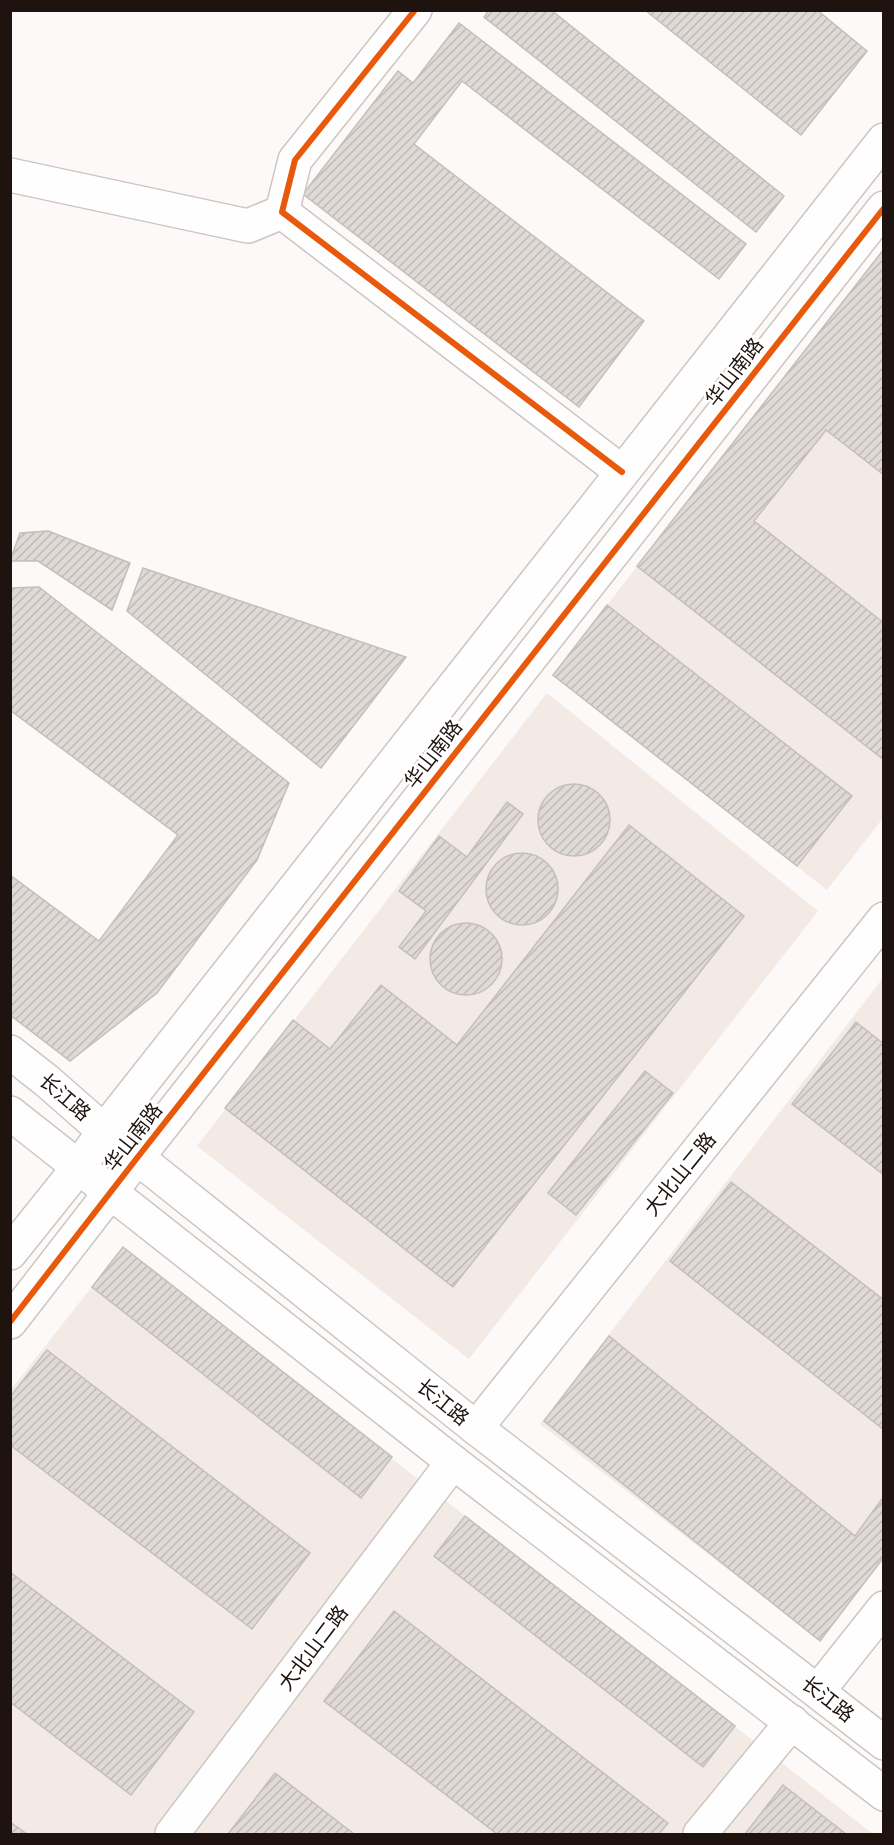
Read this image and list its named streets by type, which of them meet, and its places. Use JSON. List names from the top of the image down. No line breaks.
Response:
{"streets":{"street":["华山南路","长江路","大北山二路"]},"crossings":[["华山南路","长江路"],["长江路","大北山二路"]]}
